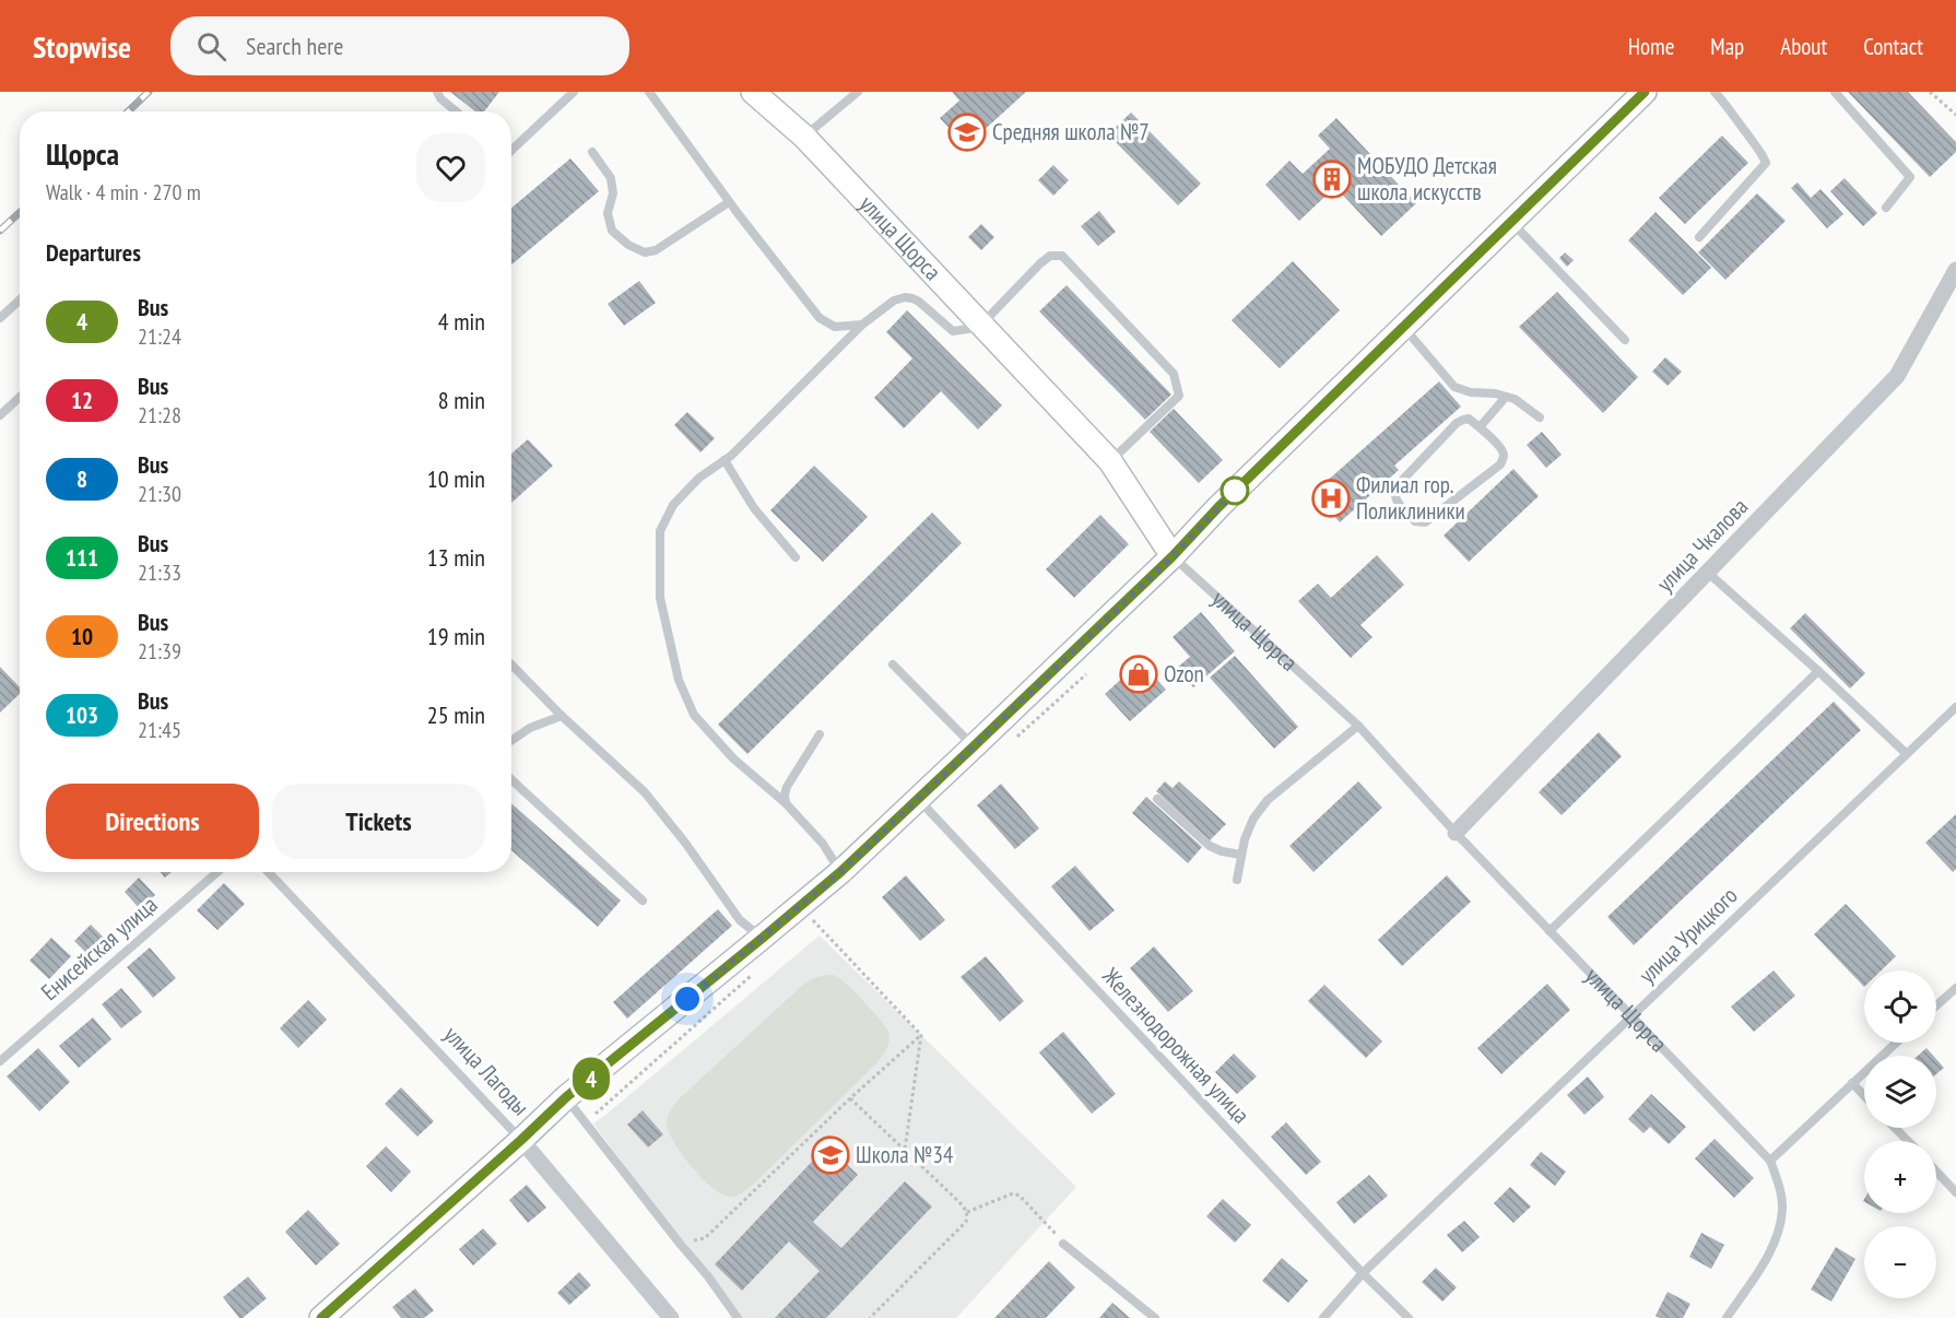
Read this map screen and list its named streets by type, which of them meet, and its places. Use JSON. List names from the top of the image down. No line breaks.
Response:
{"streets":{"main road":["улица Щорса"],"street":["улица Чкалова","улица Лагоды"],"lane":["улица Урицкого","Енисейская улица","Железнодорожная улица"]},"crossings":[["улица Щорса","улица Чкалова"],["улица Щорса","улица Урицкого"],["улица Урицкого","Железнодорожная улица"]],"places":{"school or university":["Средняя школа №7","Школа №34"],"building":["МОБУДО Детская школа искусcтв"],"hospital":["Филиал гор. Поликлиники"],"shop":["Ozon"]},"lines":["bus line 4"],"page":{"header":"Stopwise","search":"Search here","nav":["Home","Map","About","Contact"],"on_map":"4","heading":[["Щорса","Walk · 4 min · 270 m"],"Departures"],"list":[{"mark":"4","name":"Bus","note":"21:24","value":"4 min"},{"mark":"12","name":"Bus","note":"21:28","value":"8 min"},{"mark":"8","name":"Bus","note":"21:30","value":"10 min"},{"mark":"111","name":"Bus","note":"21:33","value":"13 min"},{"mark":"10","name":"Bus","note":"21:39","value":"19 min"},{"mark":"103","name":"Bus","note":"21:45","value":"25 min"}],"buttons":["Directions","Tickets"],"map_buttons":["+","−"]}}
